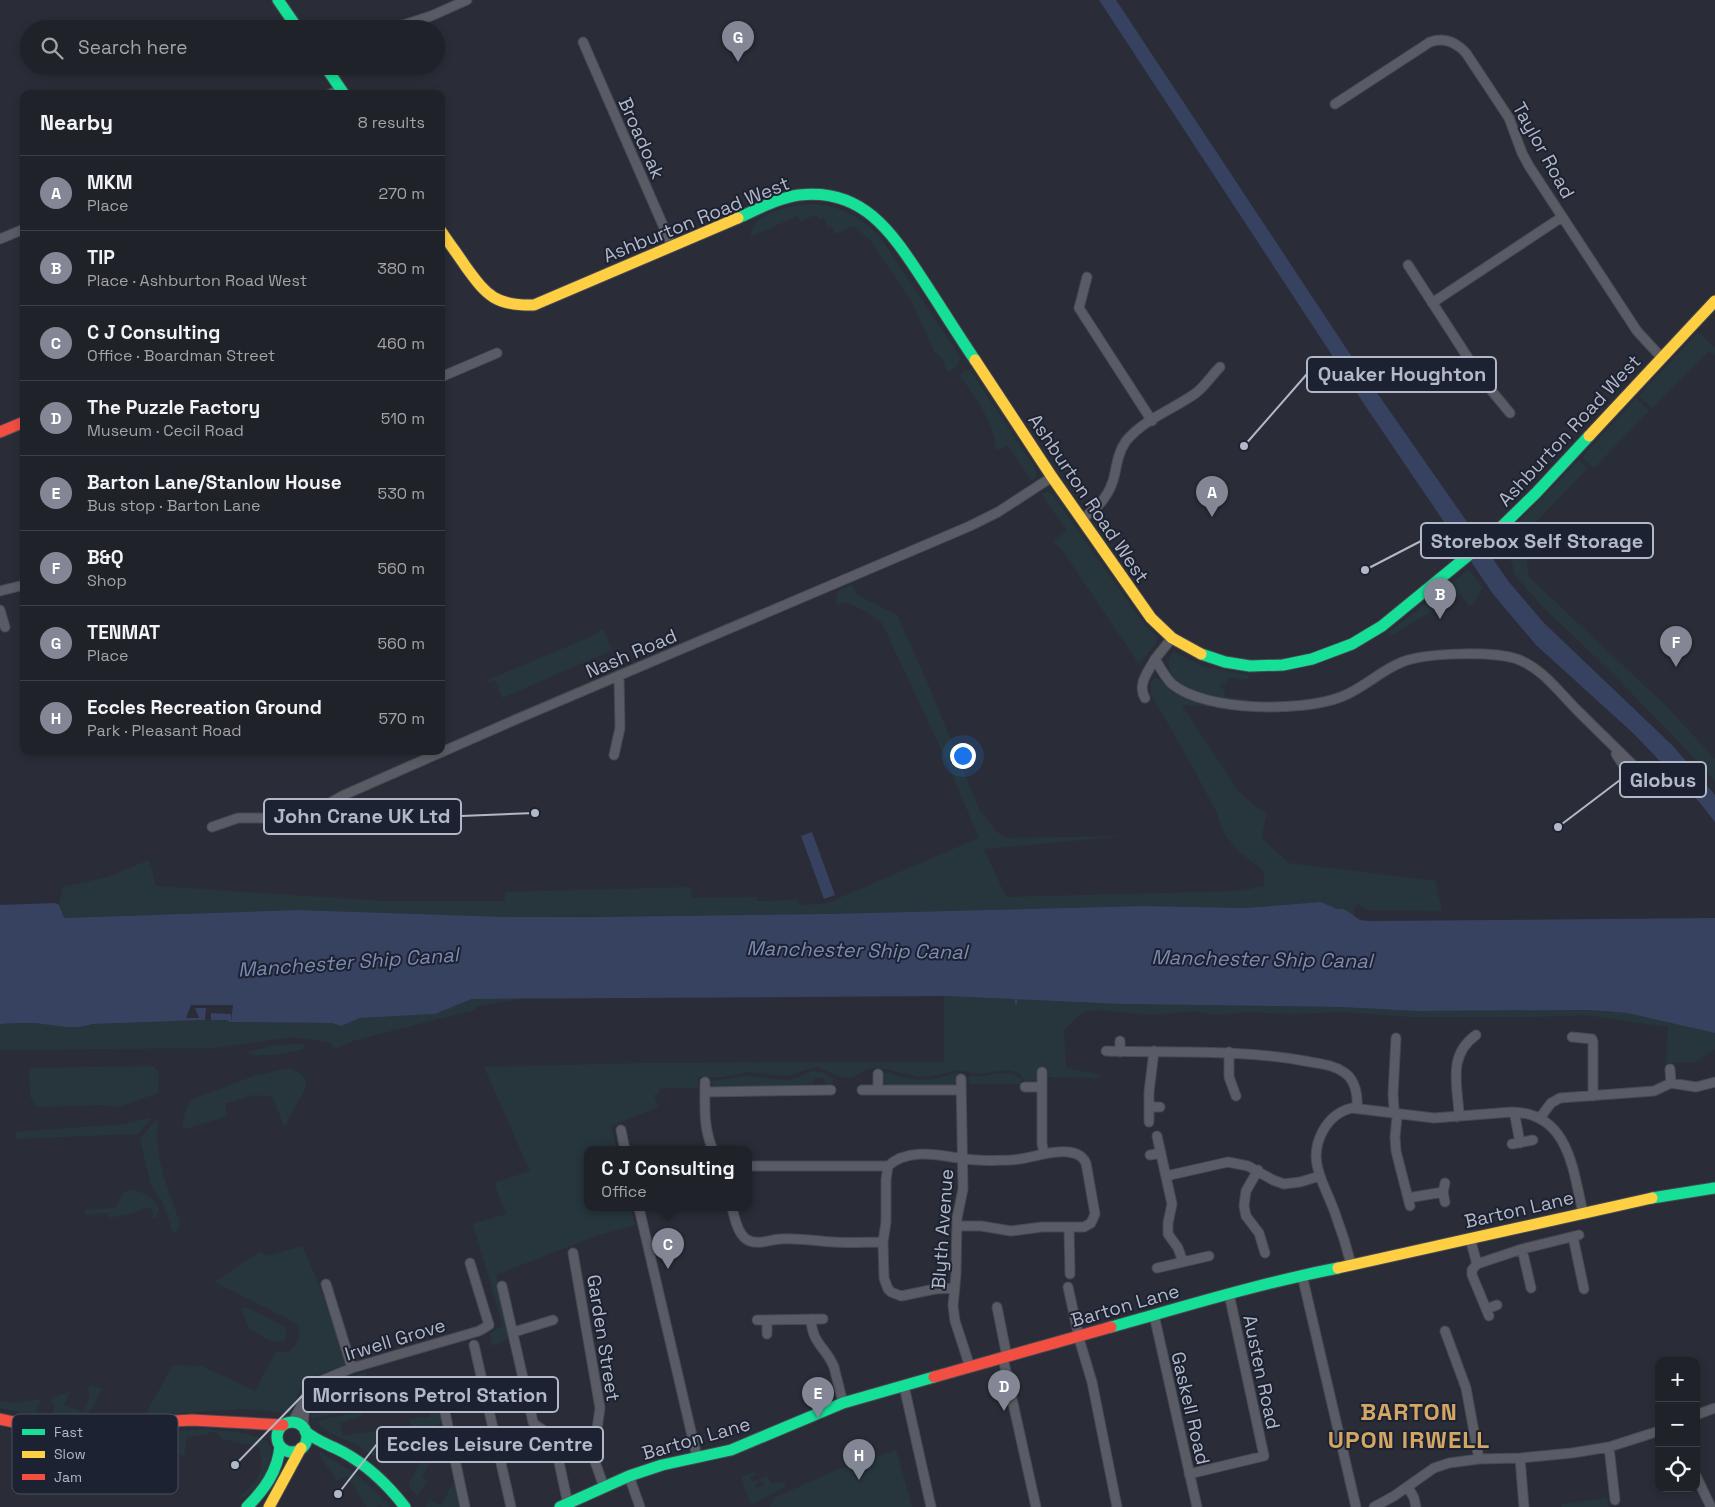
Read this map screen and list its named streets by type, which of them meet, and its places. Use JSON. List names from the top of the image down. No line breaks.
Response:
{"streets":{"main road":["Ashburton Road West","Barton Lane"],"street":["Broadoak","Taylor Road","Nash Road","Blyth Avenue","Garden Street","Irwell Grove","Austen Road","Gaskell Road"]},"crossings":[["Broadoak","Ashburton Road West"],["Taylor Road","Ashburton Road West"],["Ashburton Road West","Nash Road"],["Barton Lane","Blyth Avenue"],["Barton Lane","Garden Street"],["Barton Lane","Austen Road"],["Barton Lane","Gaskell Road"],["Austen Road","Gaskell Road"]],"districts":["BARTON UPON IRWELL"],"water":["Manchester Ship Canal"],"places":["Quaker Houghton","Storebox Self Storage","John Crane UK Ltd","Globus","Morrisons Petrol Station","Eccles Leisure Centre"],"legend":["Fast","Slow","Jam"],"page":{"search":"Search here","pins":["G","A","B","F","C","D","E","H"],"heading":["Nearby","8 results"],"list":[{"mark":"A","name":"MKM","note":"Place","value":"270 m"},{"mark":"B","name":"TIP","note":"Place · Ashburton Road West","value":"380 m"},{"mark":"C","name":"C J Consulting","note":"Office · Boardman Street","value":"460 m"},{"mark":"D","name":"The Puzzle Factory","note":"Museum · Cecil Road","value":"510 m"},{"mark":"E","name":"Barton Lane/Stanlow House","note":"Bus stop · Barton Lane","value":"530 m"},{"mark":"F","name":"B&Q","note":"Shop","value":"560 m"},{"mark":"G","name":"TENMAT","note":"Place","value":"560 m"},{"mark":"H","name":"Eccles Recreation Ground","note":"Park · Pleasant Road","value":"570 m"}],"popup":["C J Consulting","Office"],"map_buttons":["+","−"]}}
